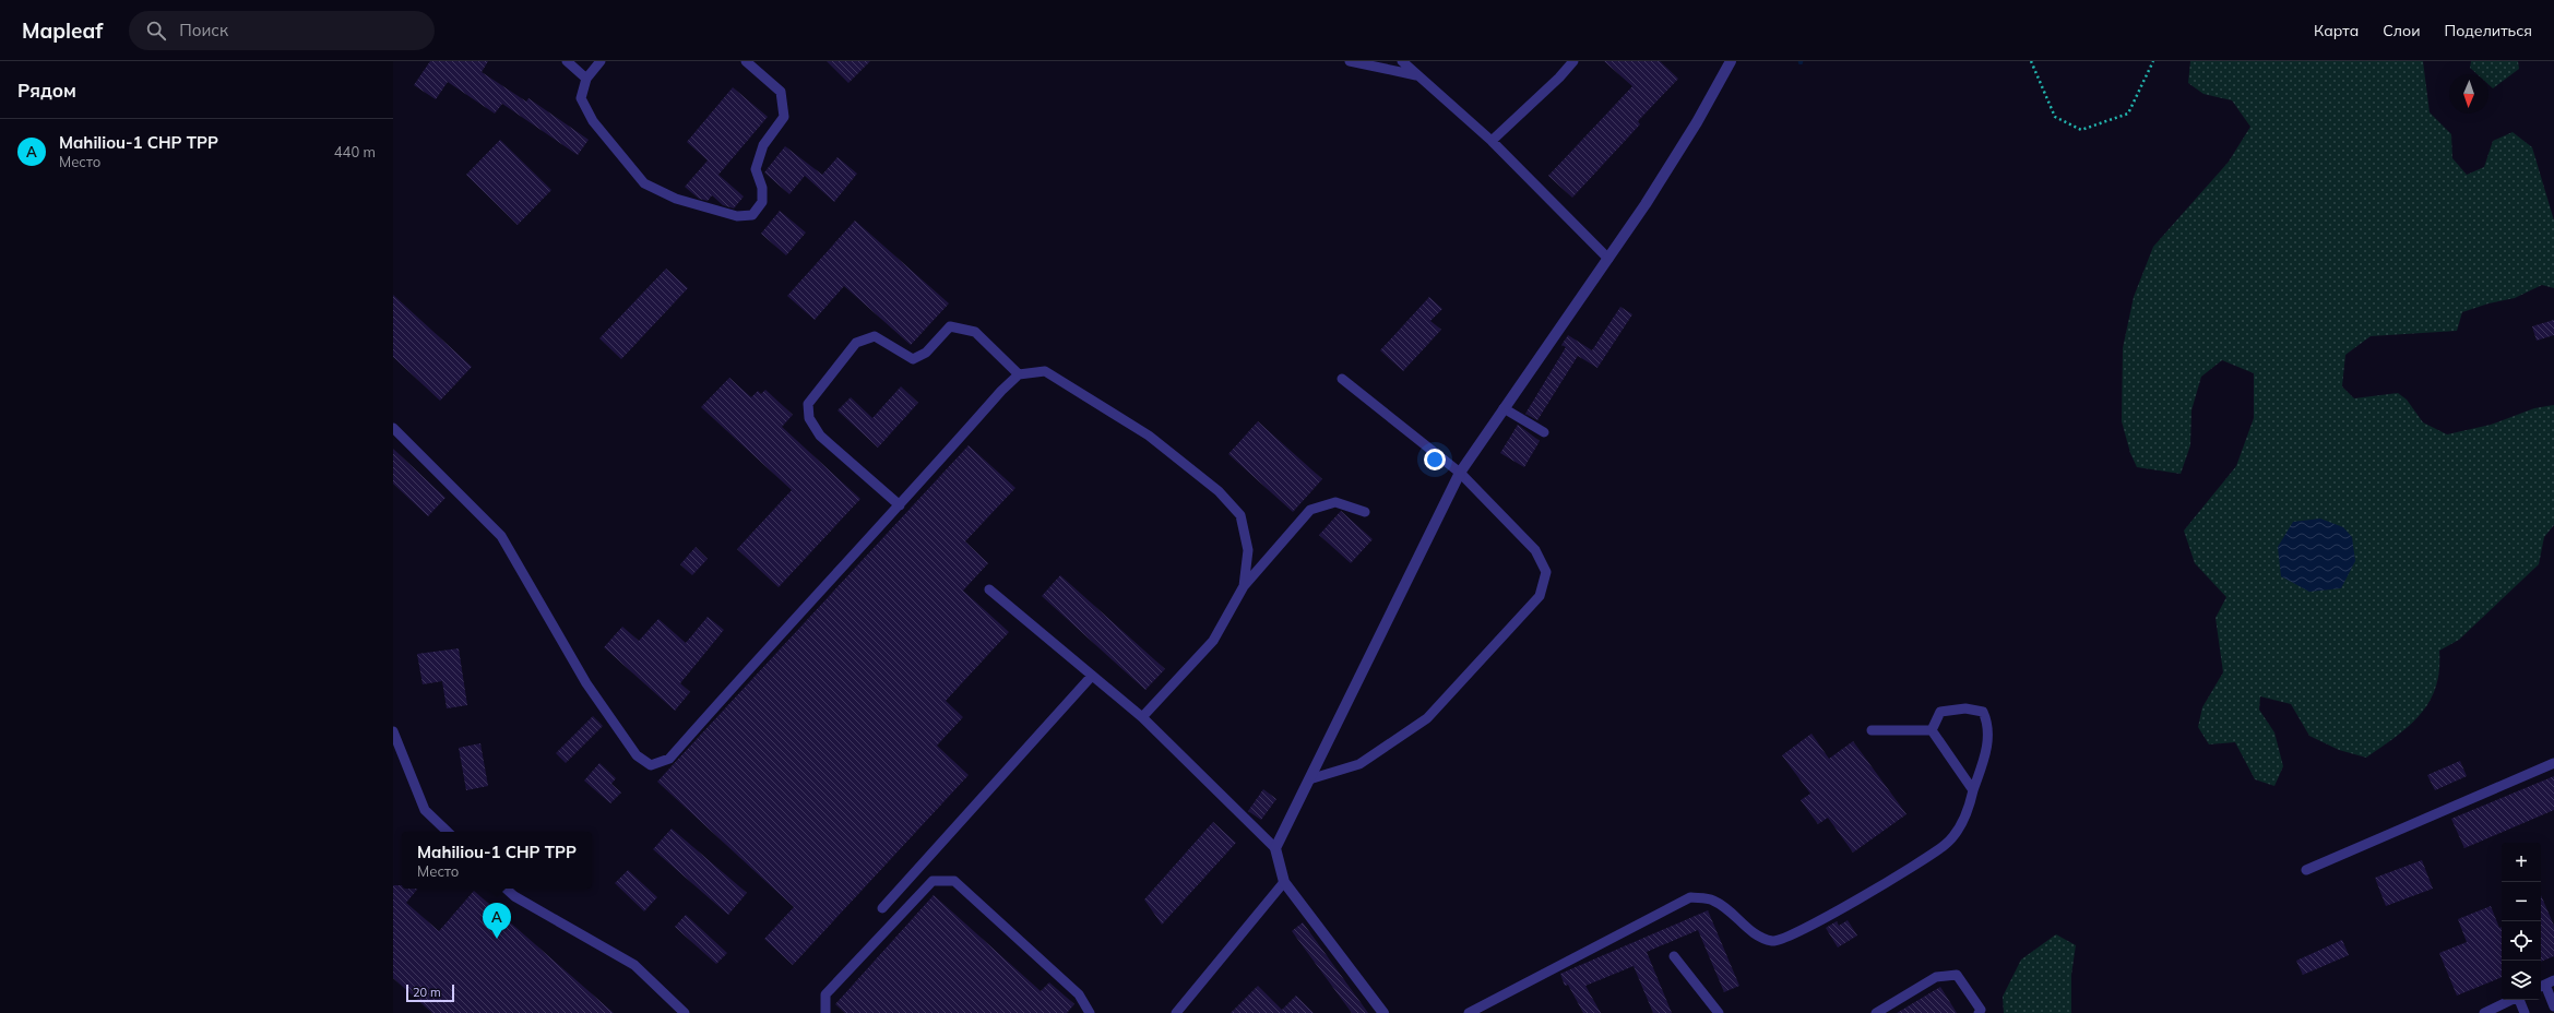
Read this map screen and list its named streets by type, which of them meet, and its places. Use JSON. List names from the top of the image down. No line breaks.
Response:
{"scale_bar":"20 m","north":"bottom","page":{"header":"Mapleaf","search":"Поиск","nav":["Карта","Слои","Поделиться"],"heading":"Рядом","list":[{"mark":"A","name":"Mahiliou-1 CHP TPP","note":"Место","value":"440 m"}],"popup":["Mahiliou-1 CHP TPP","Место"],"map_buttons":["+","−"],"pins":"A","scale":"20 m"}}
